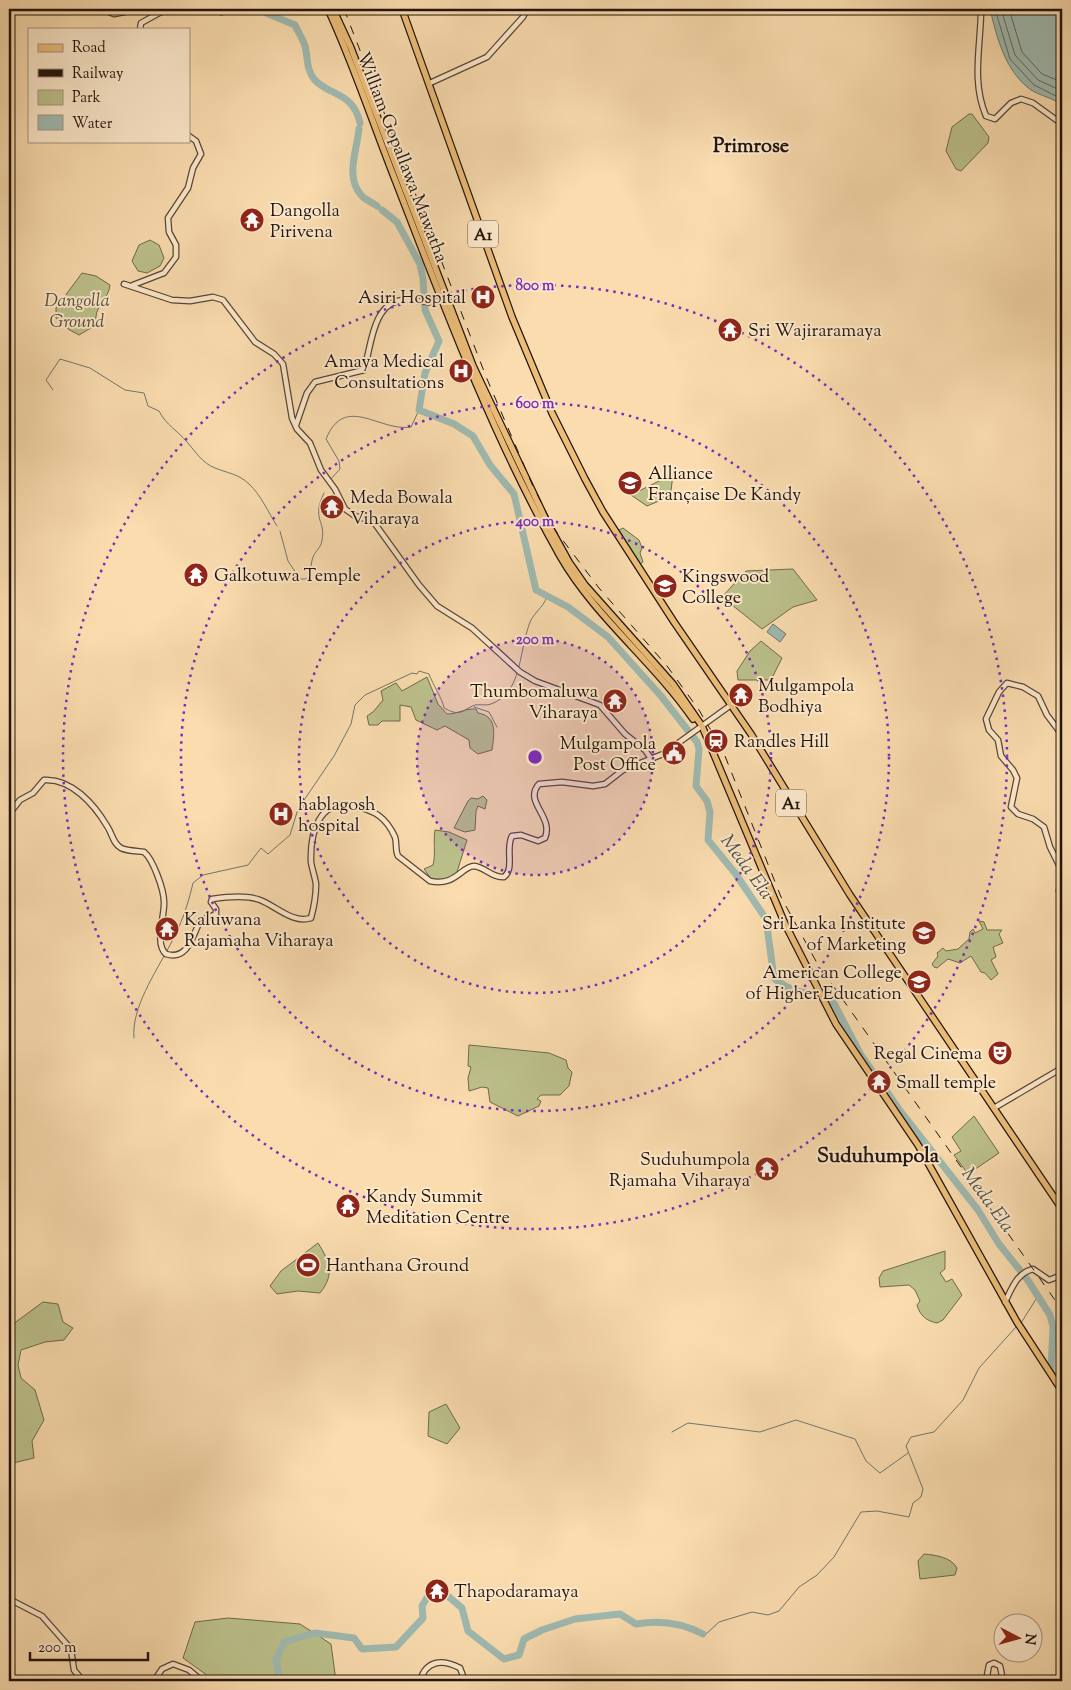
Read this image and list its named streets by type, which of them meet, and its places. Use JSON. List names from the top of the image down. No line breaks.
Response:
{"streets":{"main road":["William Gopallawa Mawatha","A1"]},"districts":["Primrose","Suduhumpola"],"water":["Meda Ela"],"parks":["Dangolla Ground"],"places":{"temple":["Dangolla Pirivena","Sri Wajiraramaya","Meda Bowala Viharaya","Galkotuwa Temple","Mulgampola Bodhiya","Thumbomaluwa Viharaya","Kaluwana Rajamaha Viharaya","Small temple","Suduhumpola Rjamaha Viharaya","Kandy Summit Meditation Centre","Thapodaramaya"],"hospital":["Asiri Hospital","Amaya Medical Consultations","hablagosh hospital"],"school or university":["Alliance Française De Kandy","Kingswood College","Sri Lanka Institute of Marketing","American College of Higher Education"],"station":["Randles Hill"],"public building":["Mulgampola Post Office"],"theatre":["Regal Cinema"],"sports":["Hanthana Ground"]},"legend":["Road","Railway","Park","Water"],"scale_bar":"200 m","north":"right","rings":["800 m","600 m","400 m","200 m"]}
